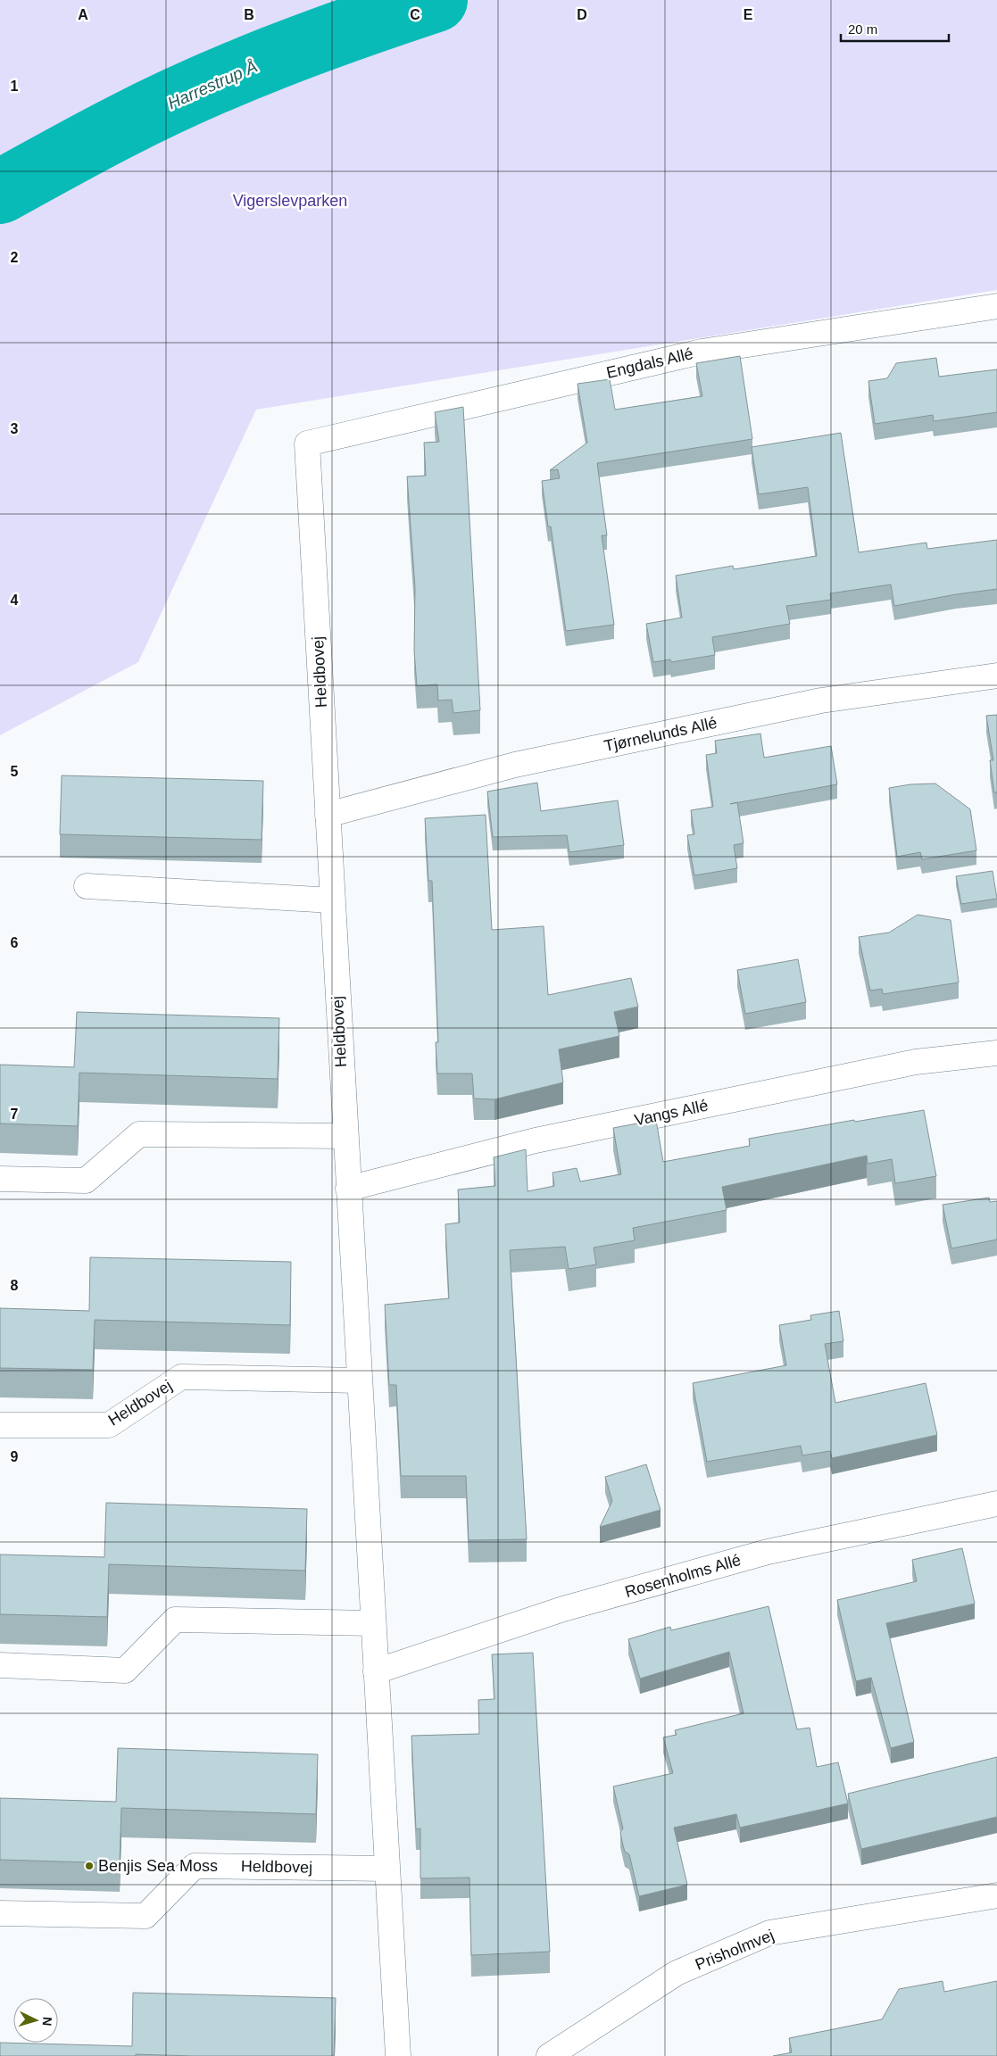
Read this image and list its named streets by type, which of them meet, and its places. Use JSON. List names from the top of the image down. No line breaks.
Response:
{"streets":{"street":["Engdals Allé","Heldbovej","Tjørnelunds Allé","Vangs Allé","Rosenholms Allé","Prisholmvej"]},"crossings":[["Engdals Allé","Heldbovej"],["Heldbovej","Tjørnelunds Allé"],["Heldbovej","Vangs Allé"],["Heldbovej","Rosenholms Allé"]],"water":["Harrestrup Å"],"parks":["Vigerslevparken"],"places":["Benjis Sea Moss"],"scale_bar":"20 m","north":"right","grid":{"columns":["A","B","C","D","E"],"rows":["1","2","3","4","5","6","7","8","9"]}}
